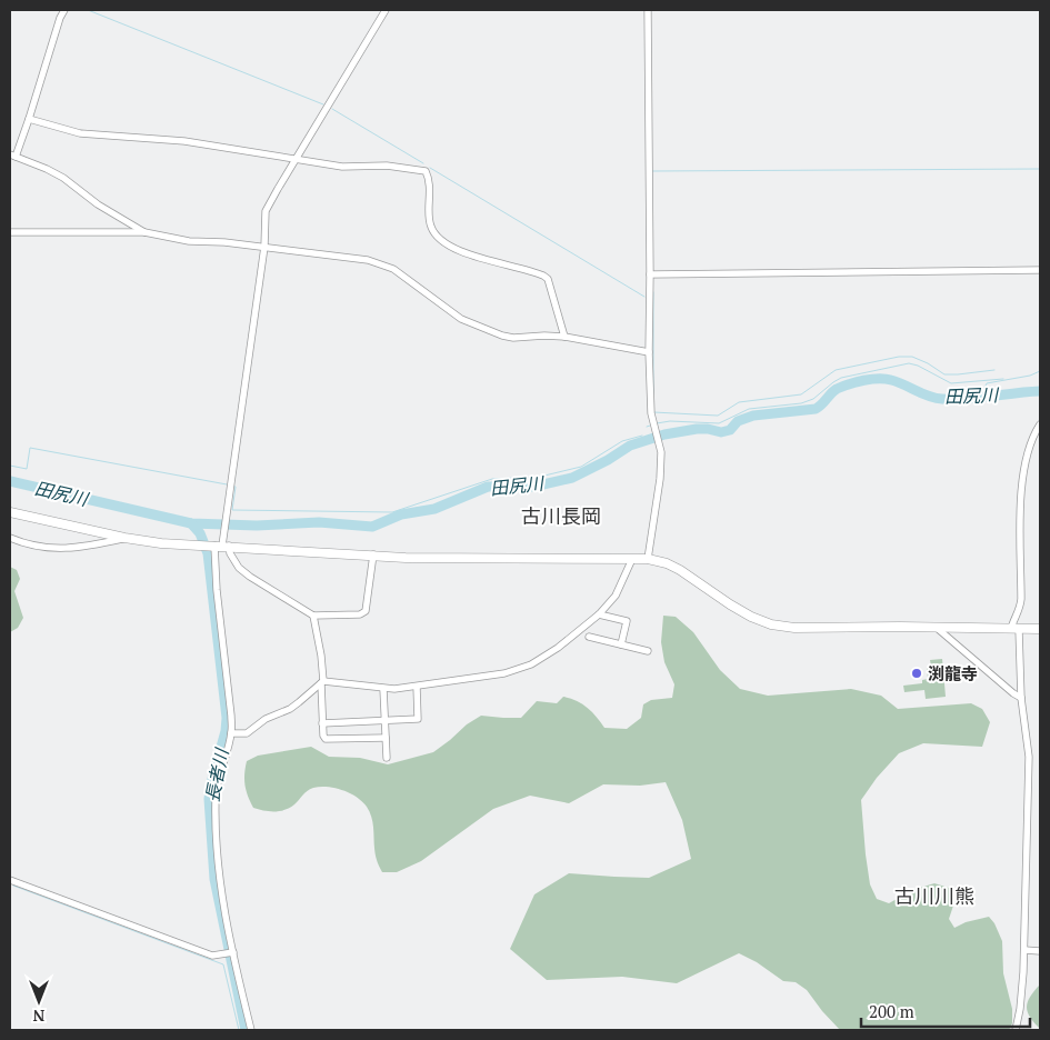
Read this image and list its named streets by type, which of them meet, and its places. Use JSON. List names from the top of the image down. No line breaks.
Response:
{"districts":["古川長岡","古川川熊"],"water":["田尻川","長者川"],"places":["渕龍寺"],"scale_bar":"200 m","north":"bottom"}
